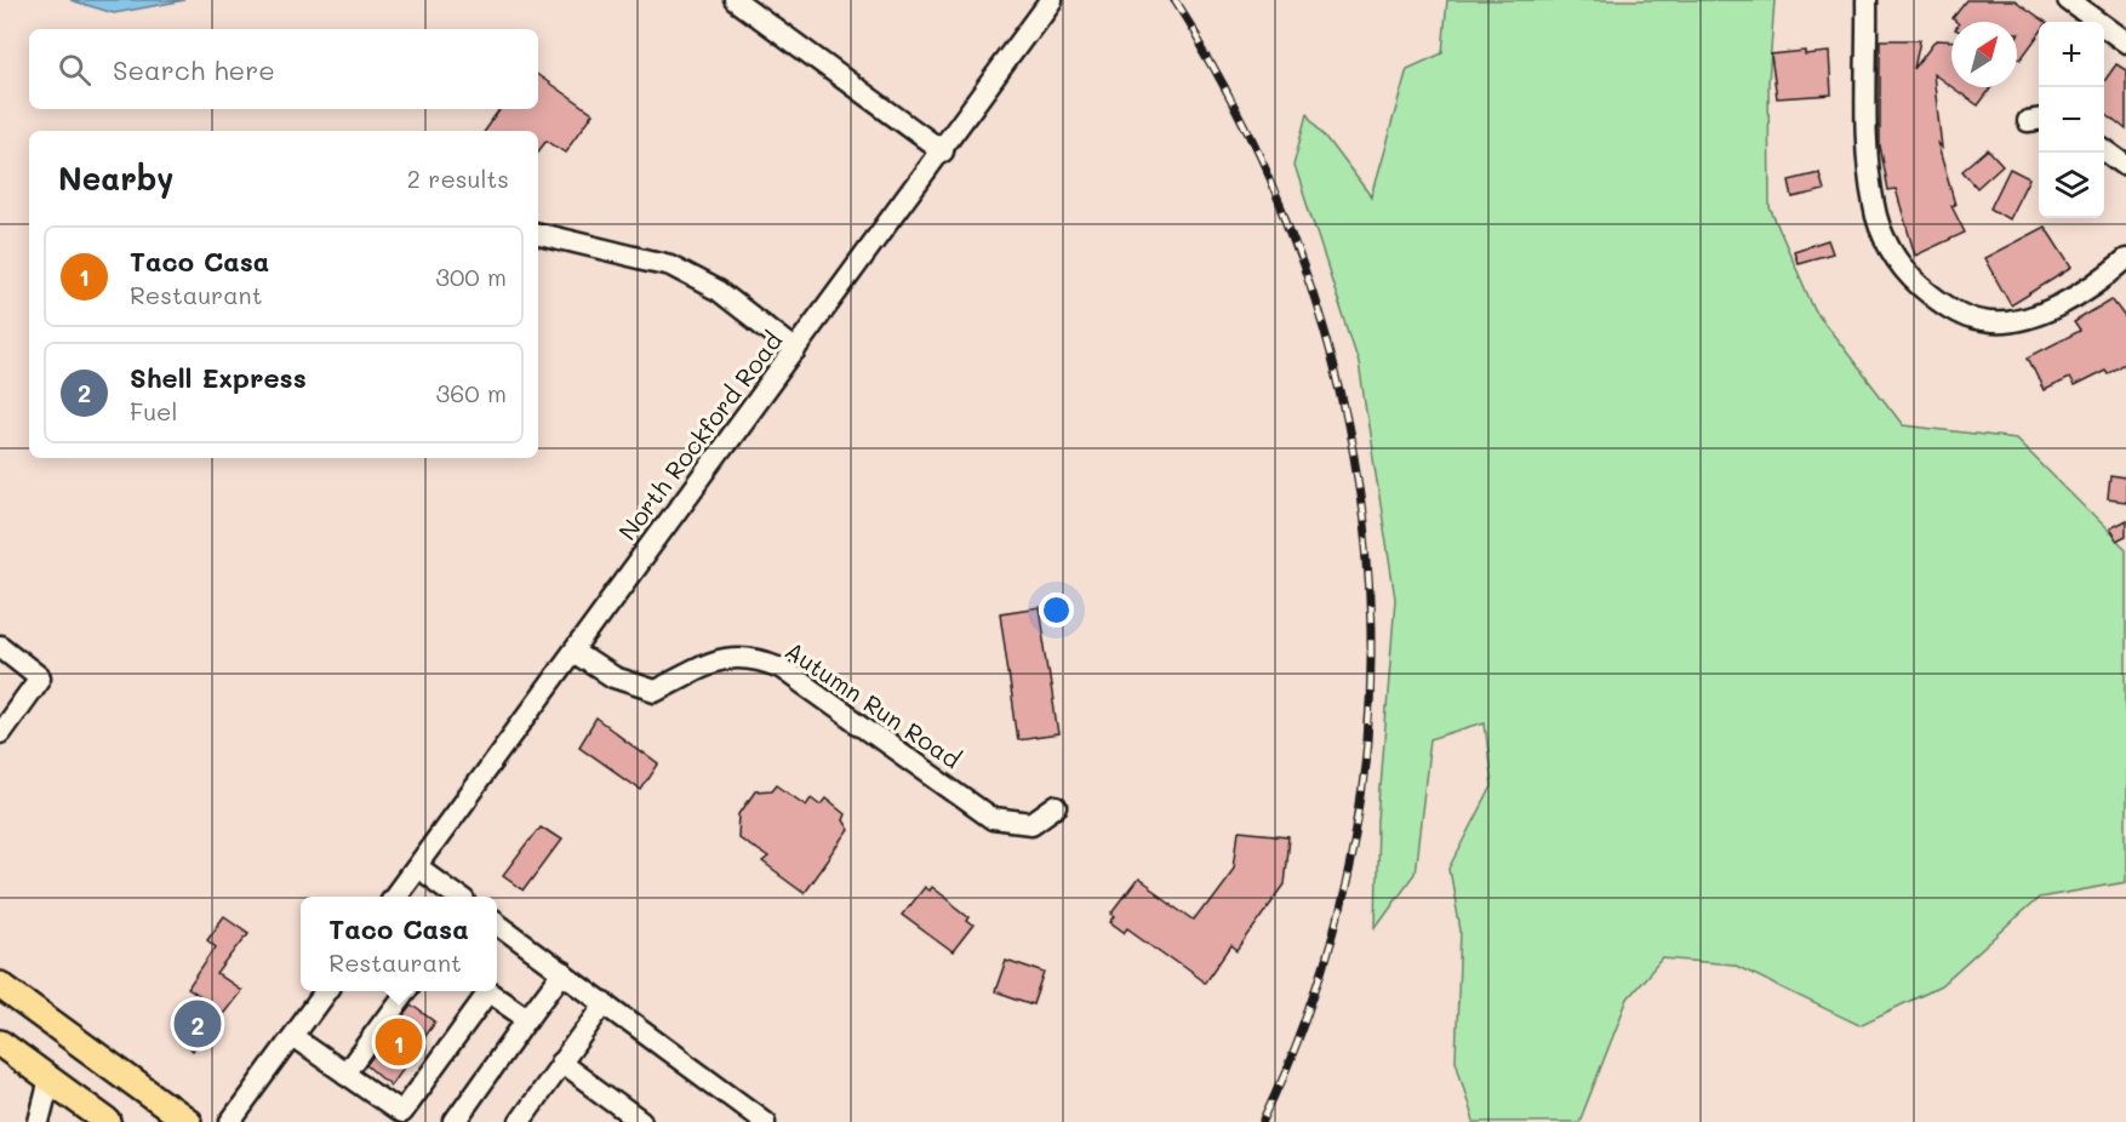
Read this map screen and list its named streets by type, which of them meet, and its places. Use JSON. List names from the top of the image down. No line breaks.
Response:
{"streets":{"street":["North Rockford Road","Autumn Run Road"]},"crossings":[["North Rockford Road","Autumn Run Road"]],"north":"top right","page":{"map_buttons":["+","−"],"search":"Search here","heading":["Nearby","2 results"],"list":[{"mark":"1","name":"Taco Casa","note":"Restaurant","value":"300 m"},{"mark":"2","name":"Shell Express","note":"Fuel","value":"360 m"}],"popup":["Taco Casa","Restaurant"],"pins":["2","1"]}}
